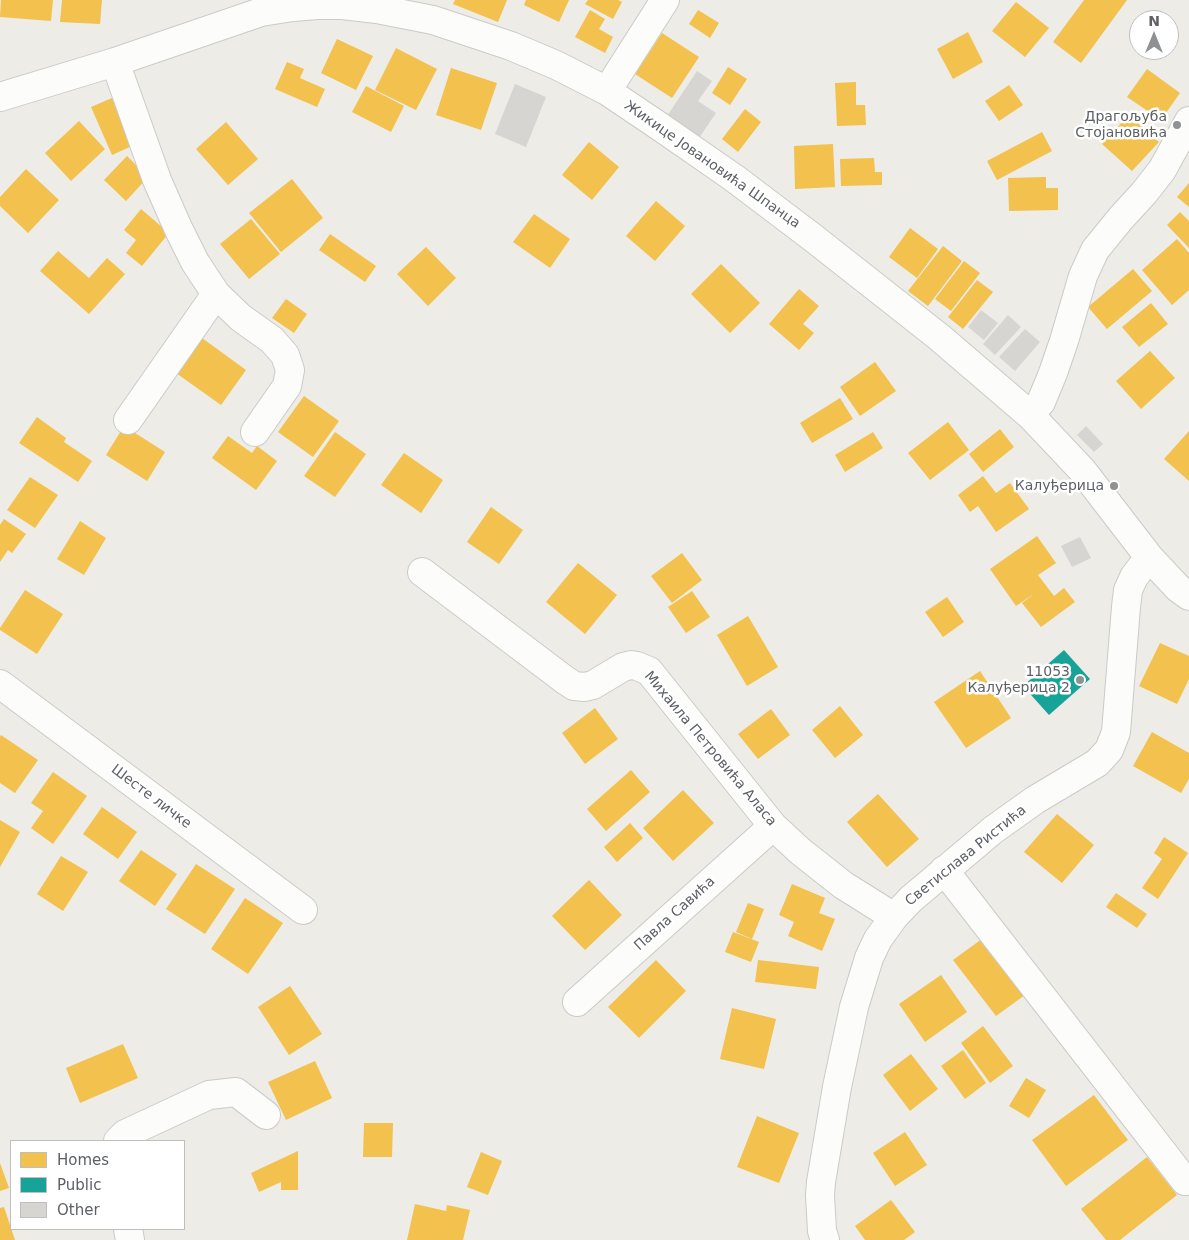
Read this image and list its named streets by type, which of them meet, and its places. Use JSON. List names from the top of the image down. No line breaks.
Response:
{"streets":{"street":["Жикице Јовановића Шпанца","Михаила Петровића Аласа","Шесте личке","Светислава Ристића","Павла Савића"]},"crossings":[["Жикице Јовановића Шпанца","Светислава Ристића"],["Михаила Петровића Аласа","Светислава Ристића"],["Михаила Петровића Аласа","Павла Савића"]],"places":["Драгољуба Стојановића","Калуђерица","11053 Калуђерица 2"],"legend":["Homes","Public","Other"],"north":"top"}
